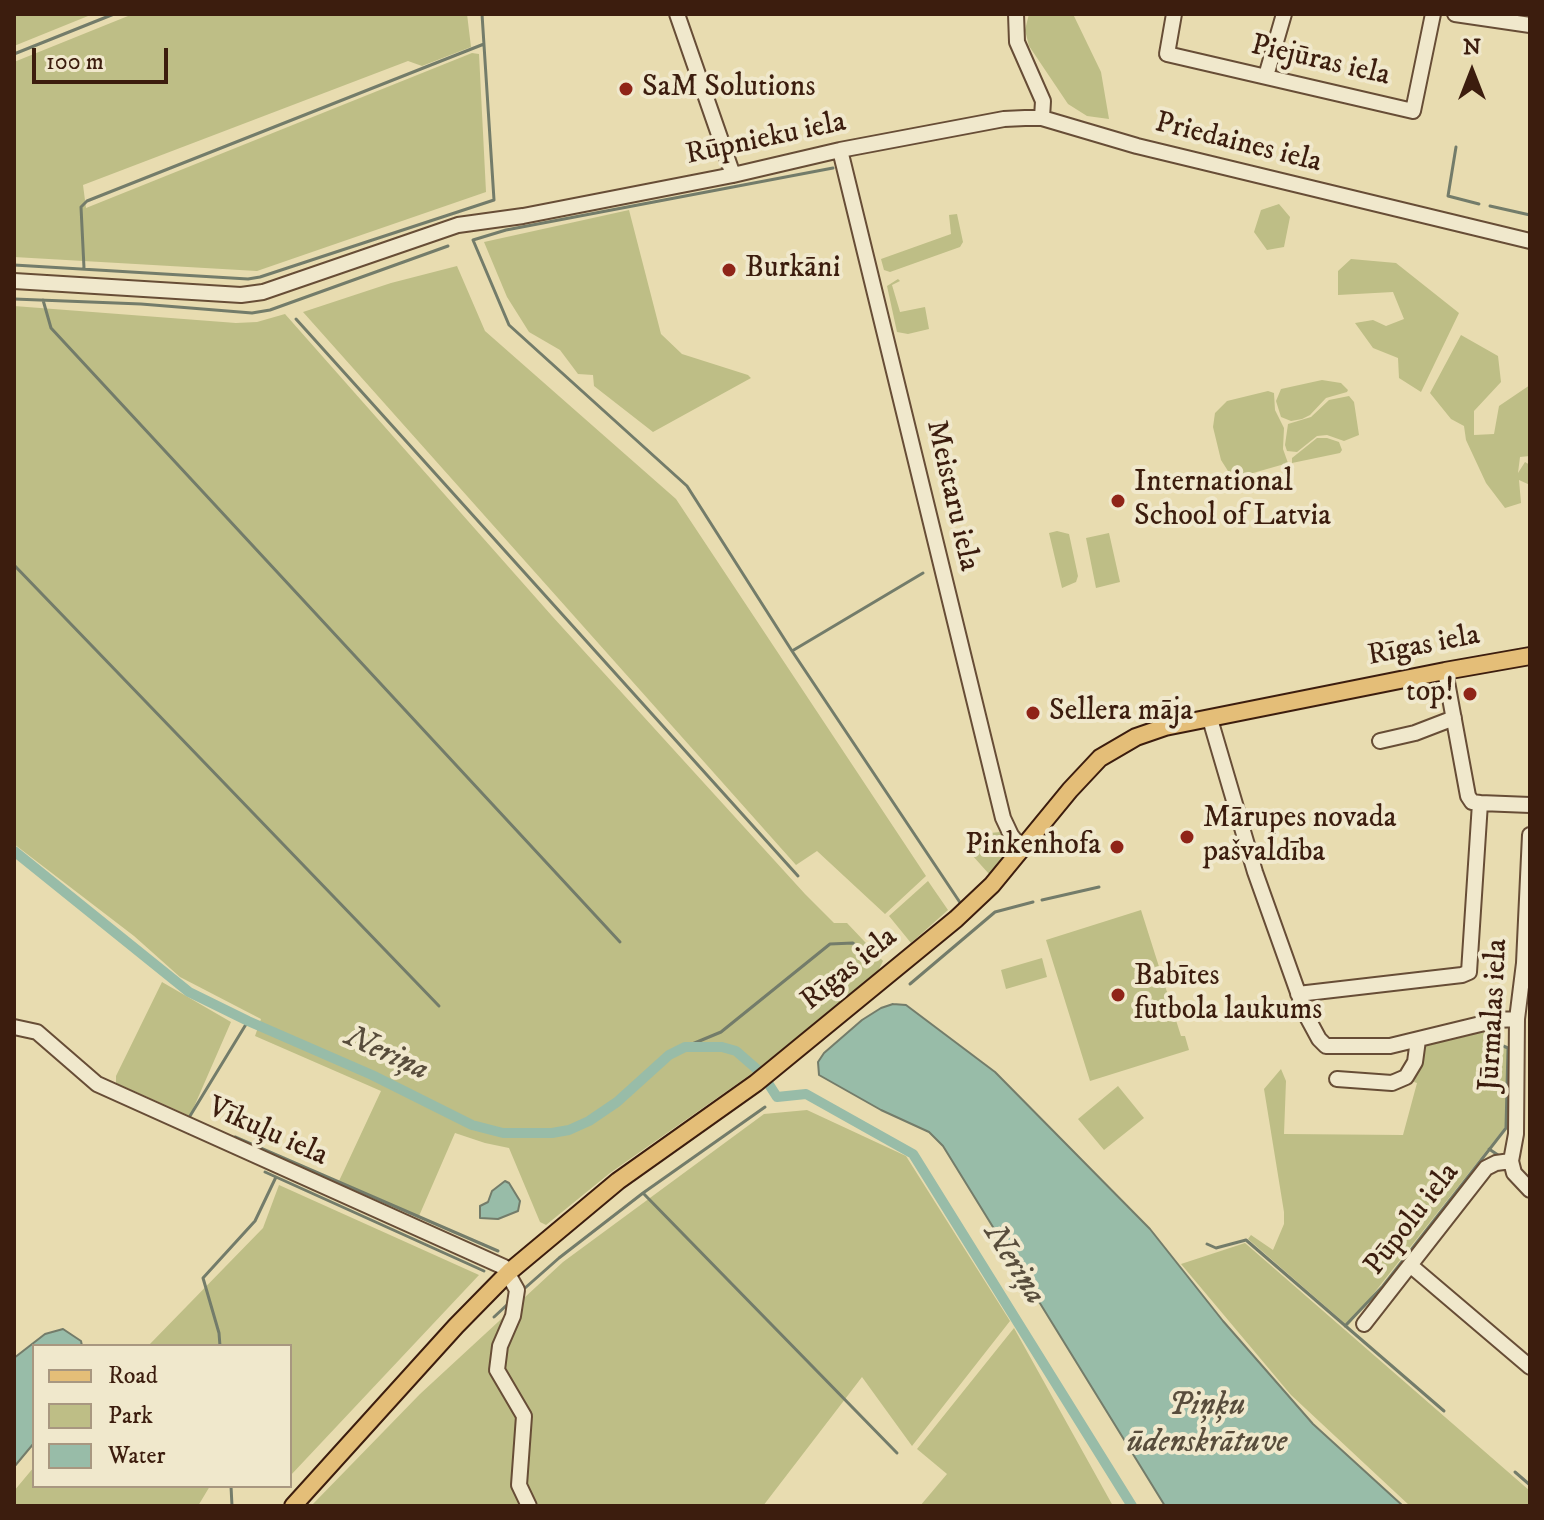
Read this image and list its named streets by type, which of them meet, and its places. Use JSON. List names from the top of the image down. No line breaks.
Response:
{"streets":{"main road":["Rīgas iela"],"street":["Piejūras iela","Rūpnieku iela","Priedaines iela","Meistaru iela","Jūrmalas iela","Vīkuļu iela","Pūpolu iela"]},"crossings":[["Rūpnieku iela","Priedaines iela"],["Rūpnieku iela","Meistaru iela"],["Meistaru iela","Rīgas iela"],["Rīgas iela","Vīkuļu iela"],["Jūrmalas iela","Pūpolu iela"]],"water":["Neriņa","Piņķu ūdenskrātuve"],"places":["SaM Solutions","Burkāni","International School of Latvia","top!","Sellera māja","Mārupes novada pašvaldība","Pinkenhofa","Babītes futbola laukums"],"legend":["Road","Park","Water"],"scale_bar":"100 m","north":"top"}
